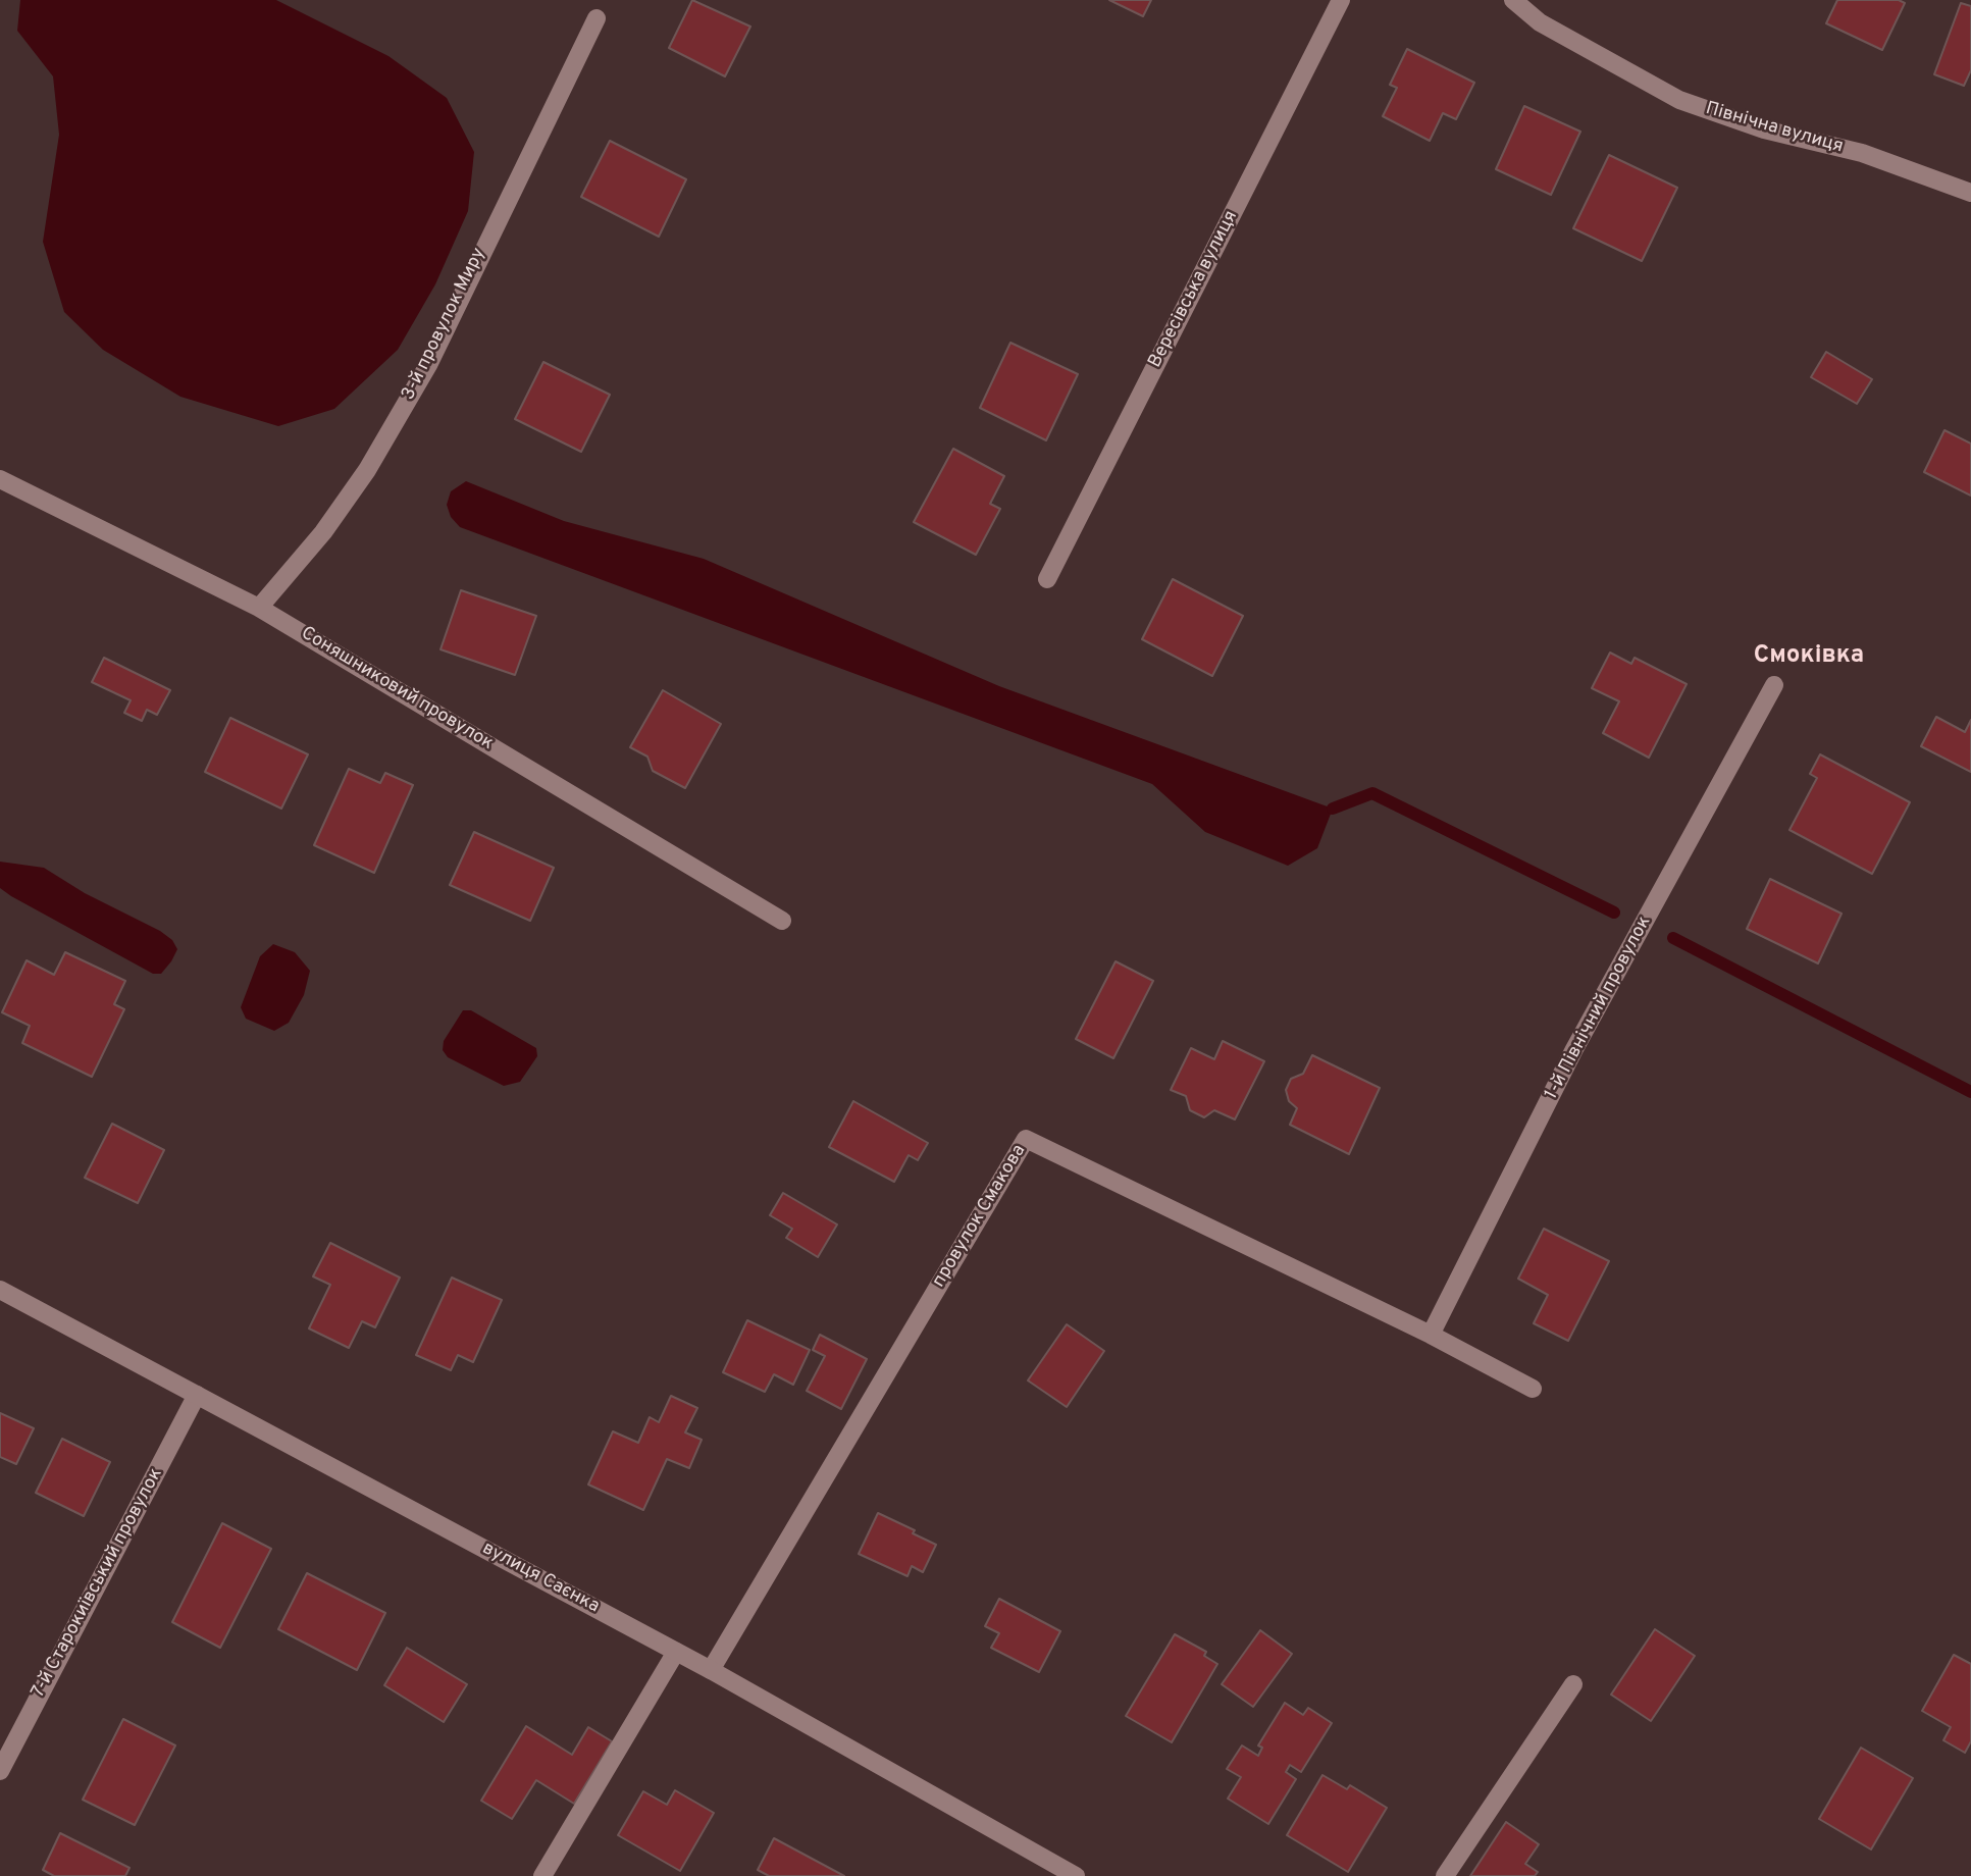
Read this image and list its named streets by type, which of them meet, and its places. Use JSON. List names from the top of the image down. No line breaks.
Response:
{"streets":{"street":["Північна вулиця","Вересівська вулиця","3-й провулок Миру","Соняшниковий провулок","1-й Північний провулок","провулок Смакова","вулиця Саєнка","7-й Старокиївський провулок"]},"crossings":[["3-й провулок Миру","Соняшниковий провулок"],["1-й Північний провулок","провулок Смакова"],["провулок Смакова","вулиця Саєнка"],["вулиця Саєнка","7-й Старокиївський провулок"]],"districts":["Смоківка"]}
